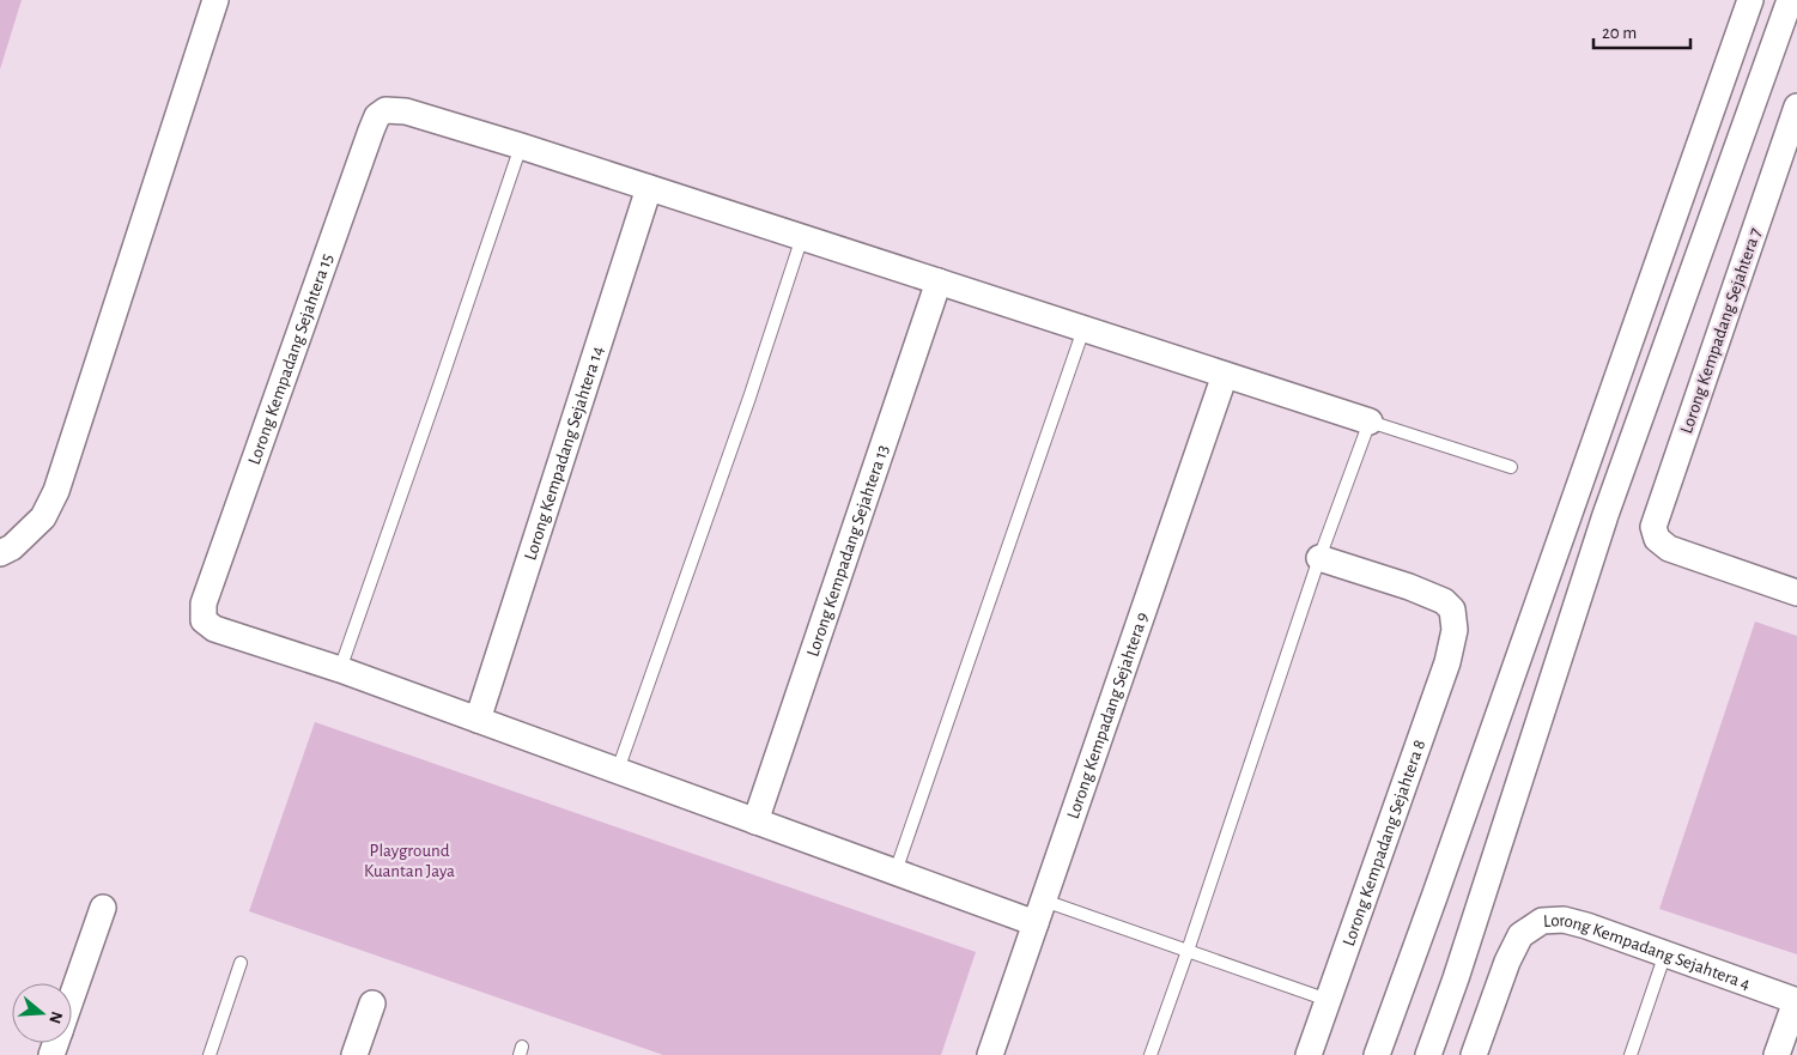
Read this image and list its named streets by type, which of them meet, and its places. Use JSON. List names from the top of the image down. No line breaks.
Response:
{"streets":{"street":["Lorong Kempadang Sejahtera 7","Lorong Kempadang Sejahtera 15","Lorong Kempadang Sejahtera 14","Lorong Kempadang Sejahtera 13","Lorong Kempadang Sejahtera 9","Lorong Kempadang Sejahtera 8","Lorong Kempadang Sejahtera 4"]},"parks":["Playground Kuantan Jaya"],"scale_bar":"20 m","north":"right"}
